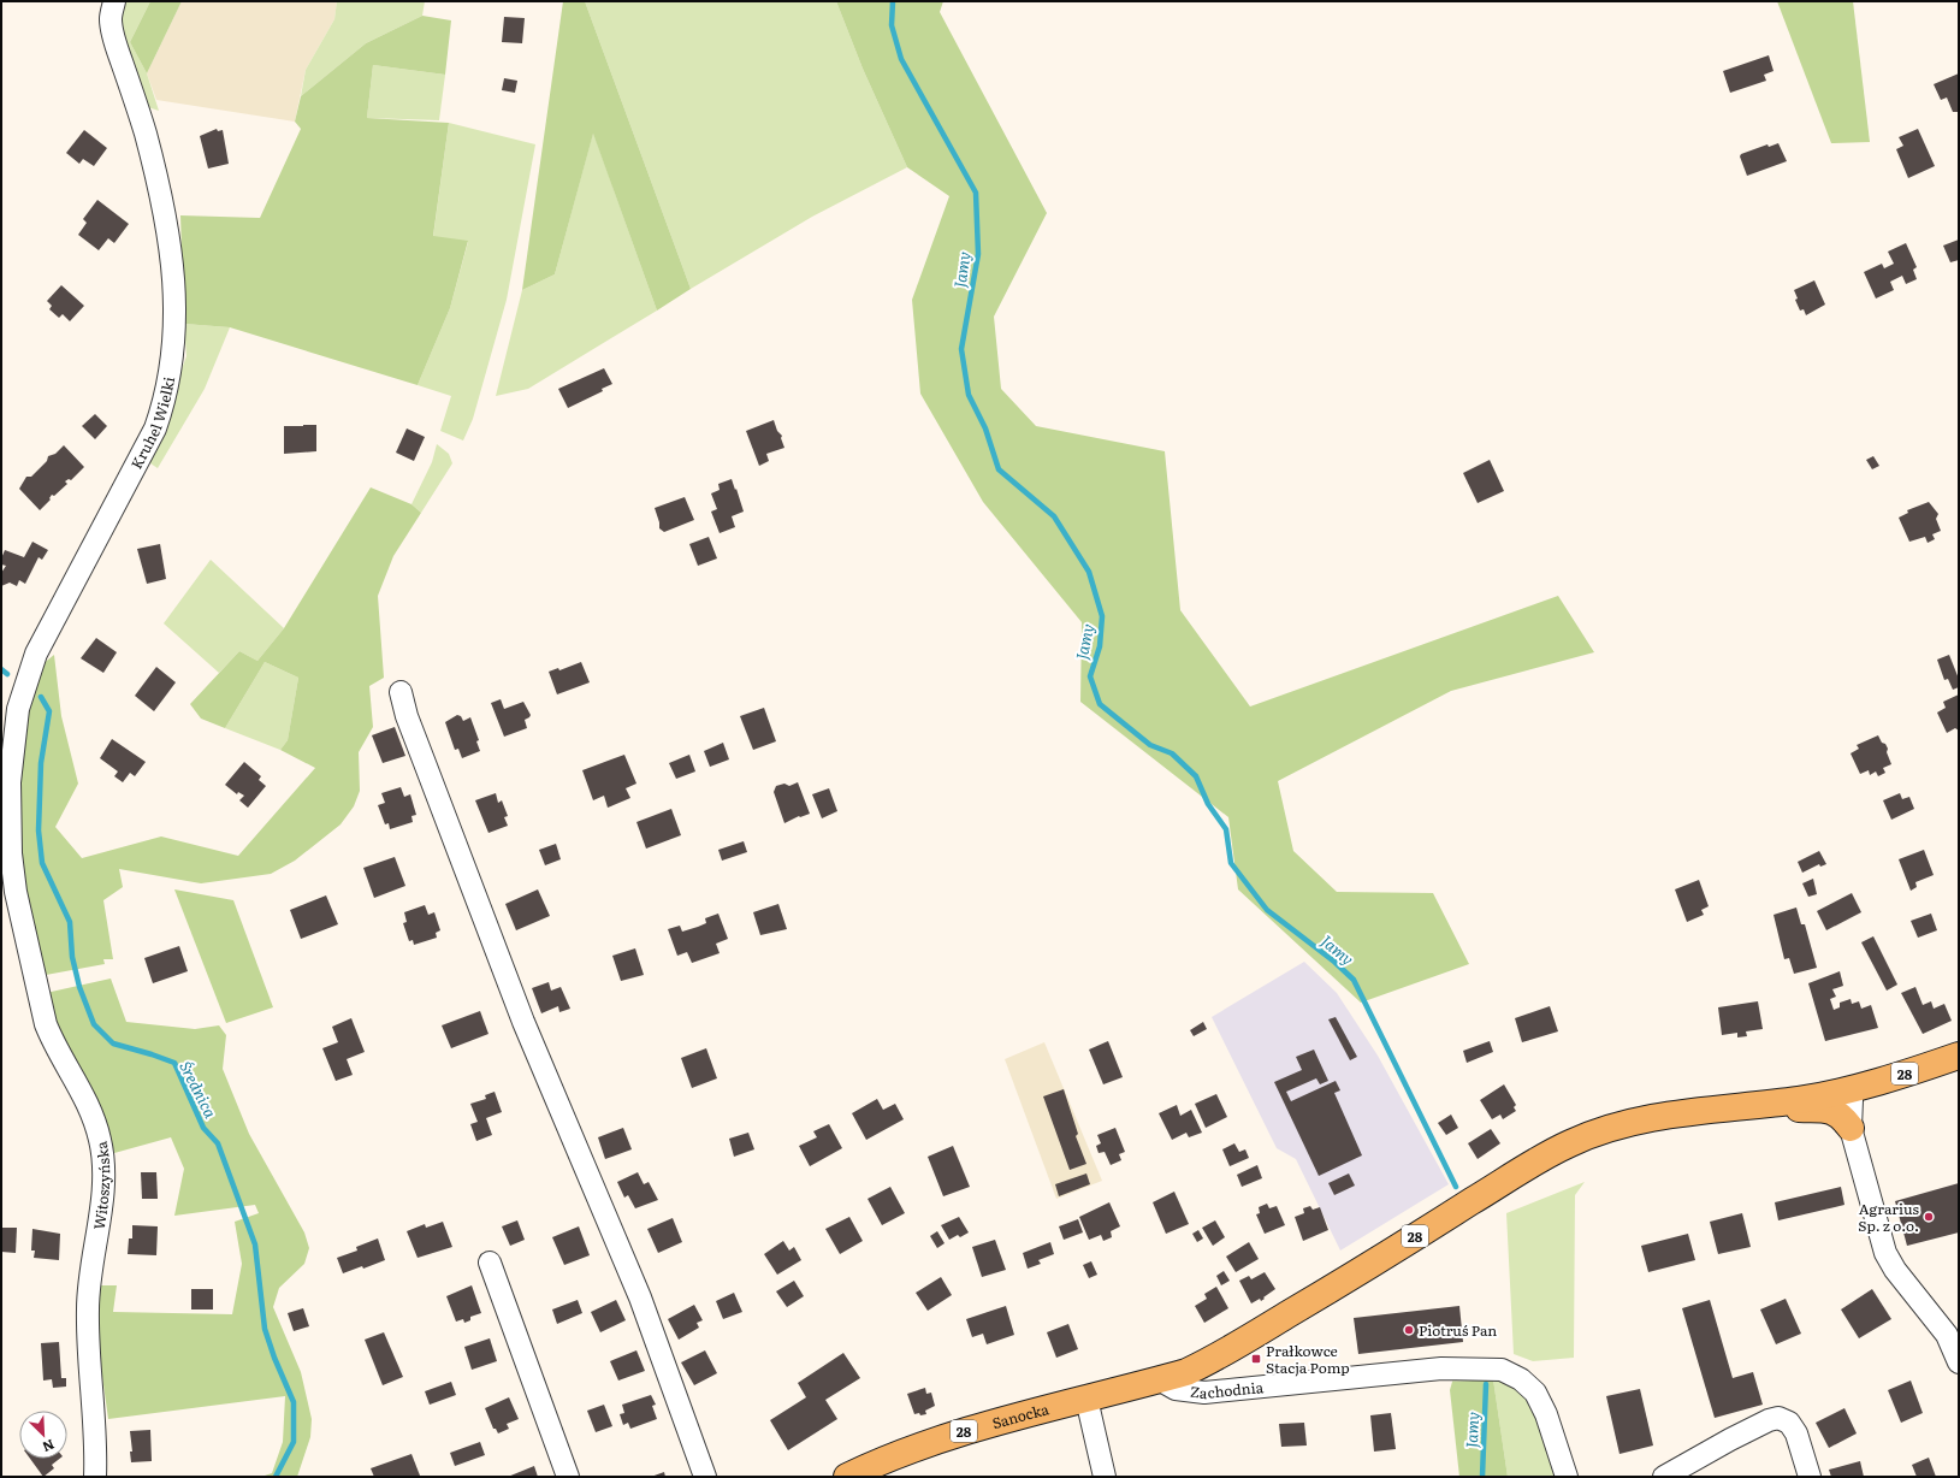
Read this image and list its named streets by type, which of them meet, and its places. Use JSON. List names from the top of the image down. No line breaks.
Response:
{"streets":{"main road":["28","Sanocka"],"street":["Kruhel Wielki","Witoszyńska","Zachodnia"]},"crossings":[["Kruhel Wielki","Witoszyńska"],["28","Zachodnia"],["28","Sanocka"]],"water":["Jamy","Średnica"],"places":{"other":["Agrarius Sp. z o.o.","Piotruś Pan"],"transit":["Prałkowce Stacja Pomp"]},"north":"bottom right"}
